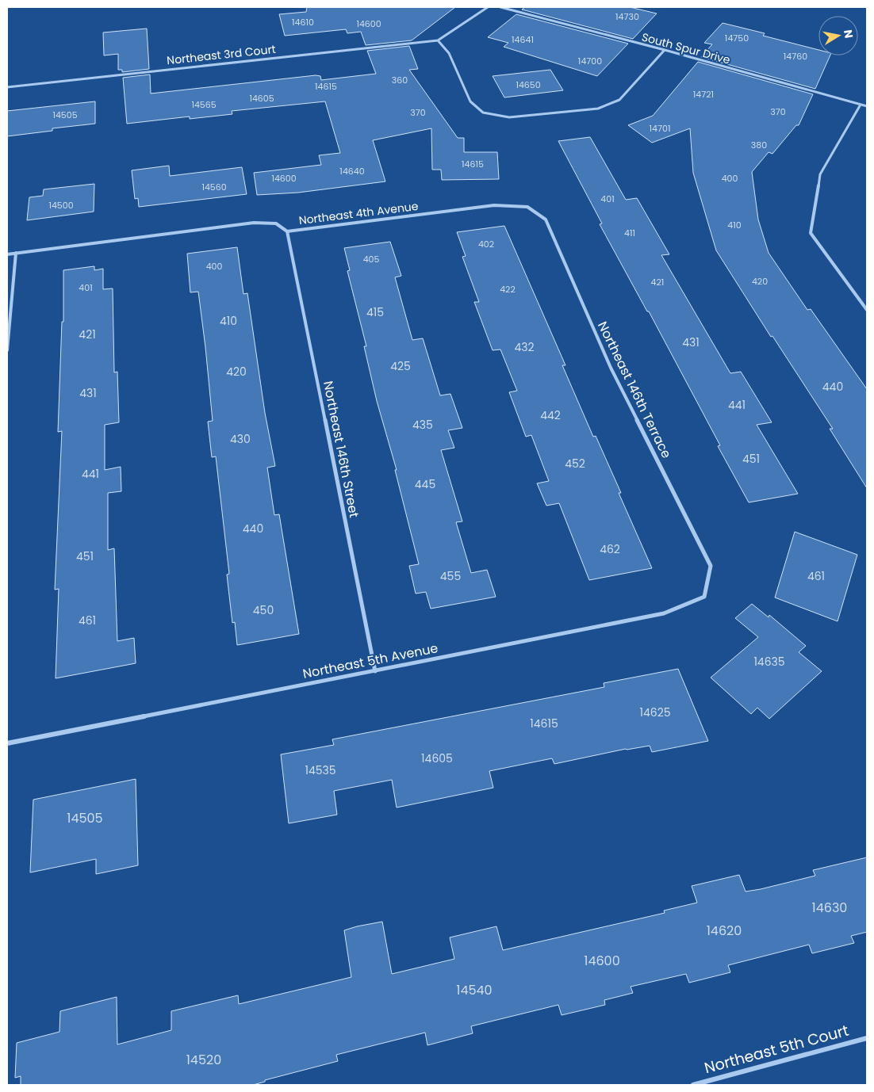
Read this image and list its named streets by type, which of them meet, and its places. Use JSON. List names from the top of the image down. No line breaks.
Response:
{"streets":{"street":["South Spur Drive","Northeast 3rd Court","Northeast 4th Avenue","Northeast 146th Terrace","Northeast 146th Street","Northeast 5th Avenue","Northeast 5th Court"]},"crossings":[["Northeast 4th Avenue","Northeast 146th Terrace"],["Northeast 4th Avenue","Northeast 146th Street"],["Northeast 146th Terrace","Northeast 5th Avenue"],["Northeast 146th Street","Northeast 5th Avenue"]],"house_numbers":["14730","14610","14600","14750","14641","14760","14700","360","14650","14615","14721","14605","14565","370","370","14505","14701","380","14615","14640","14600","400","14560","401","14500","410","411","402","405","400","420","421","401","422","415","410","421","431","432","425","420","440","431","441","442","435","430","451","452","441","445","440","462","451","455","461","450","461","14635","14625","14615","14605","14535","14505","14630","14620","14600","14540","14520"],"north":"right"}
